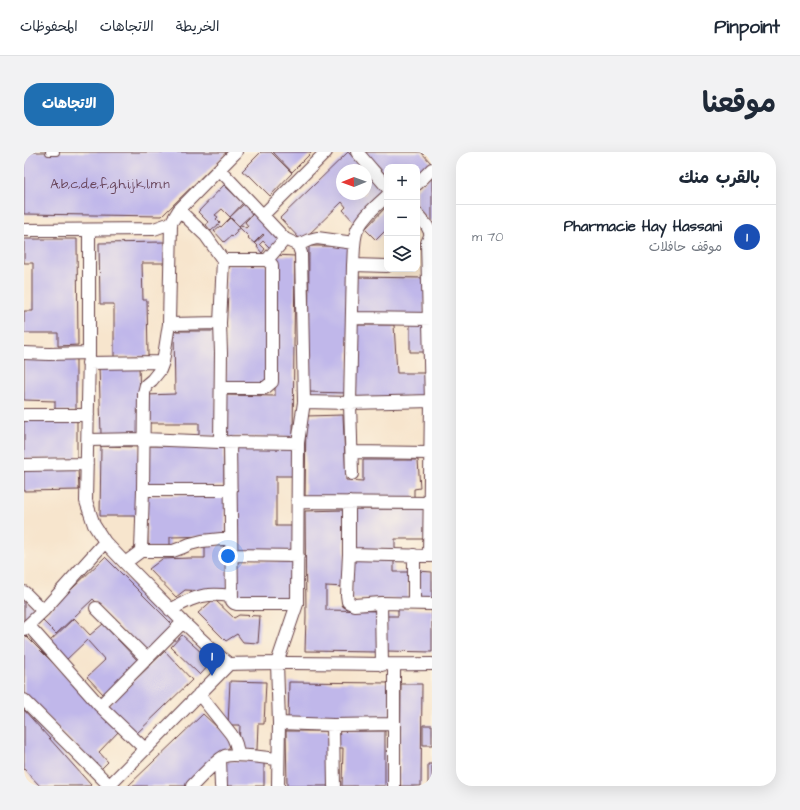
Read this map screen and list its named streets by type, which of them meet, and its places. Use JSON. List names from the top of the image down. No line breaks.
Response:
{"house_numbers":["A,b,c,d,e,f,g,h,i,j,k,l,m,n"],"north":"left","page":{"header":"Pinpoint","nav":["الخريطة","الاتجاهات","المحفوظات"],"title":"موقعنا","buttons":"الاتجاهات","heading":"بالقرب منك","map_buttons":["+","−"],"list":[{"mark":"1","name":"Pharmacie Hay Hassani","note":"موقف حافلات","value":"70 m"}],"pins":"1"}}
